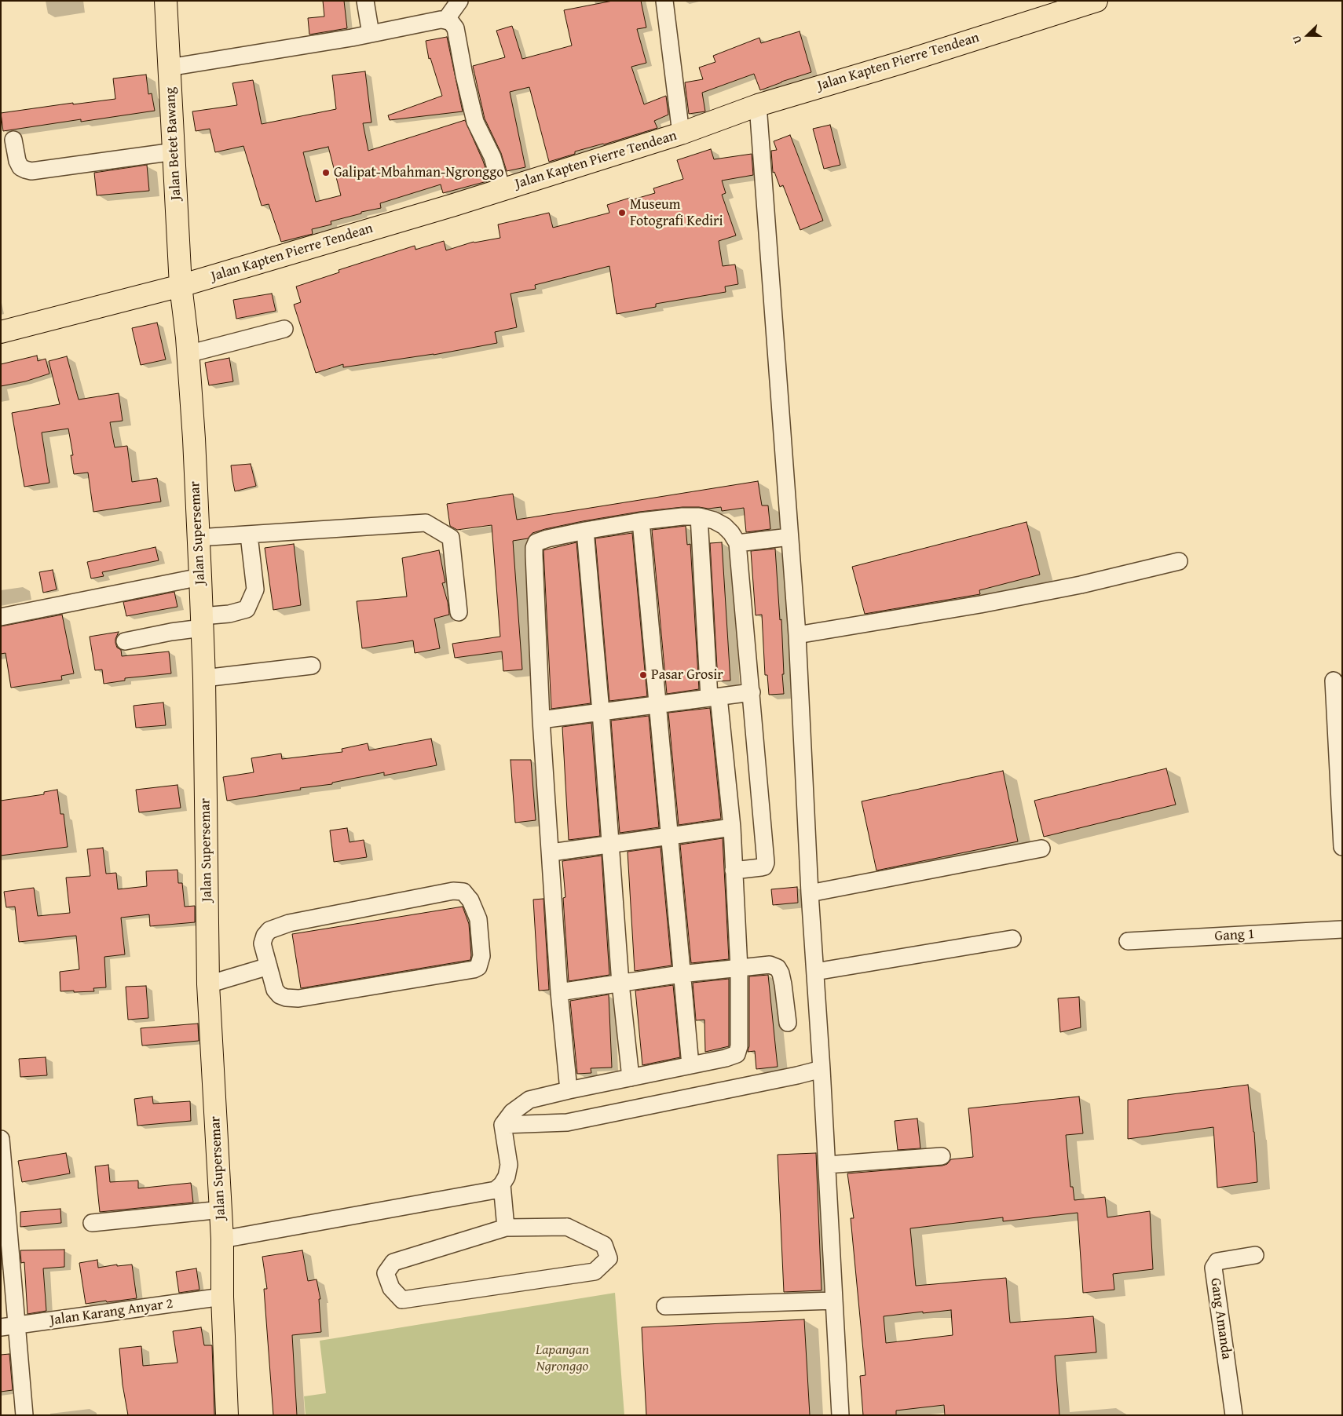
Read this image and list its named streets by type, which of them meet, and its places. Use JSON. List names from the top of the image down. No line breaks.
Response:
{"streets":{"main road":["Jalan Kapten Pierre Tendean","Jalan Betet Bawang","Jalan Supersemar"],"street":["Gang 1","Jalan Karang Anyar 2","Gang Amanda"]},"crossings":[["Jalan Kapten Pierre Tendean","Jalan Betet Bawang"],["Jalan Kapten Pierre Tendean","Jalan Supersemar"],["Jalan Betet Bawang","Jalan Supersemar"],["Jalan Supersemar","Jalan Karang Anyar 2"]],"parks":["Lapangan Ngronggo"],"places":["Galipat-Mbahman-Ngronggo","Museum Fotografi Kediri","Pasar Grosir"],"north":"left"}
